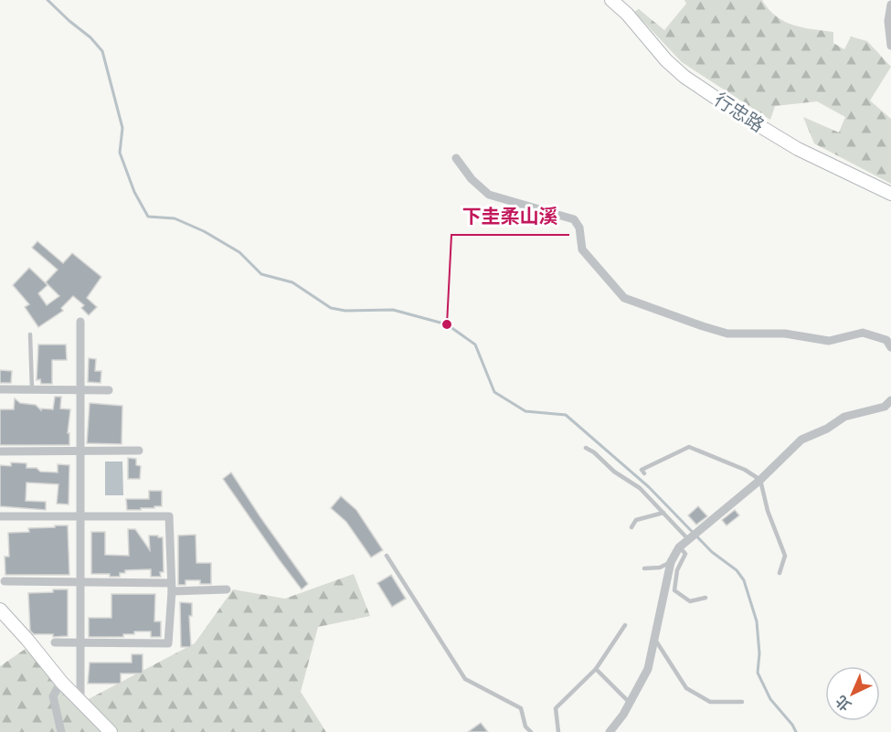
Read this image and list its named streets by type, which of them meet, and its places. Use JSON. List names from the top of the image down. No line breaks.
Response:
{"streets":{"street":["行忠路"]},"places":["下圭柔山溪"],"north":"bottom left"}
